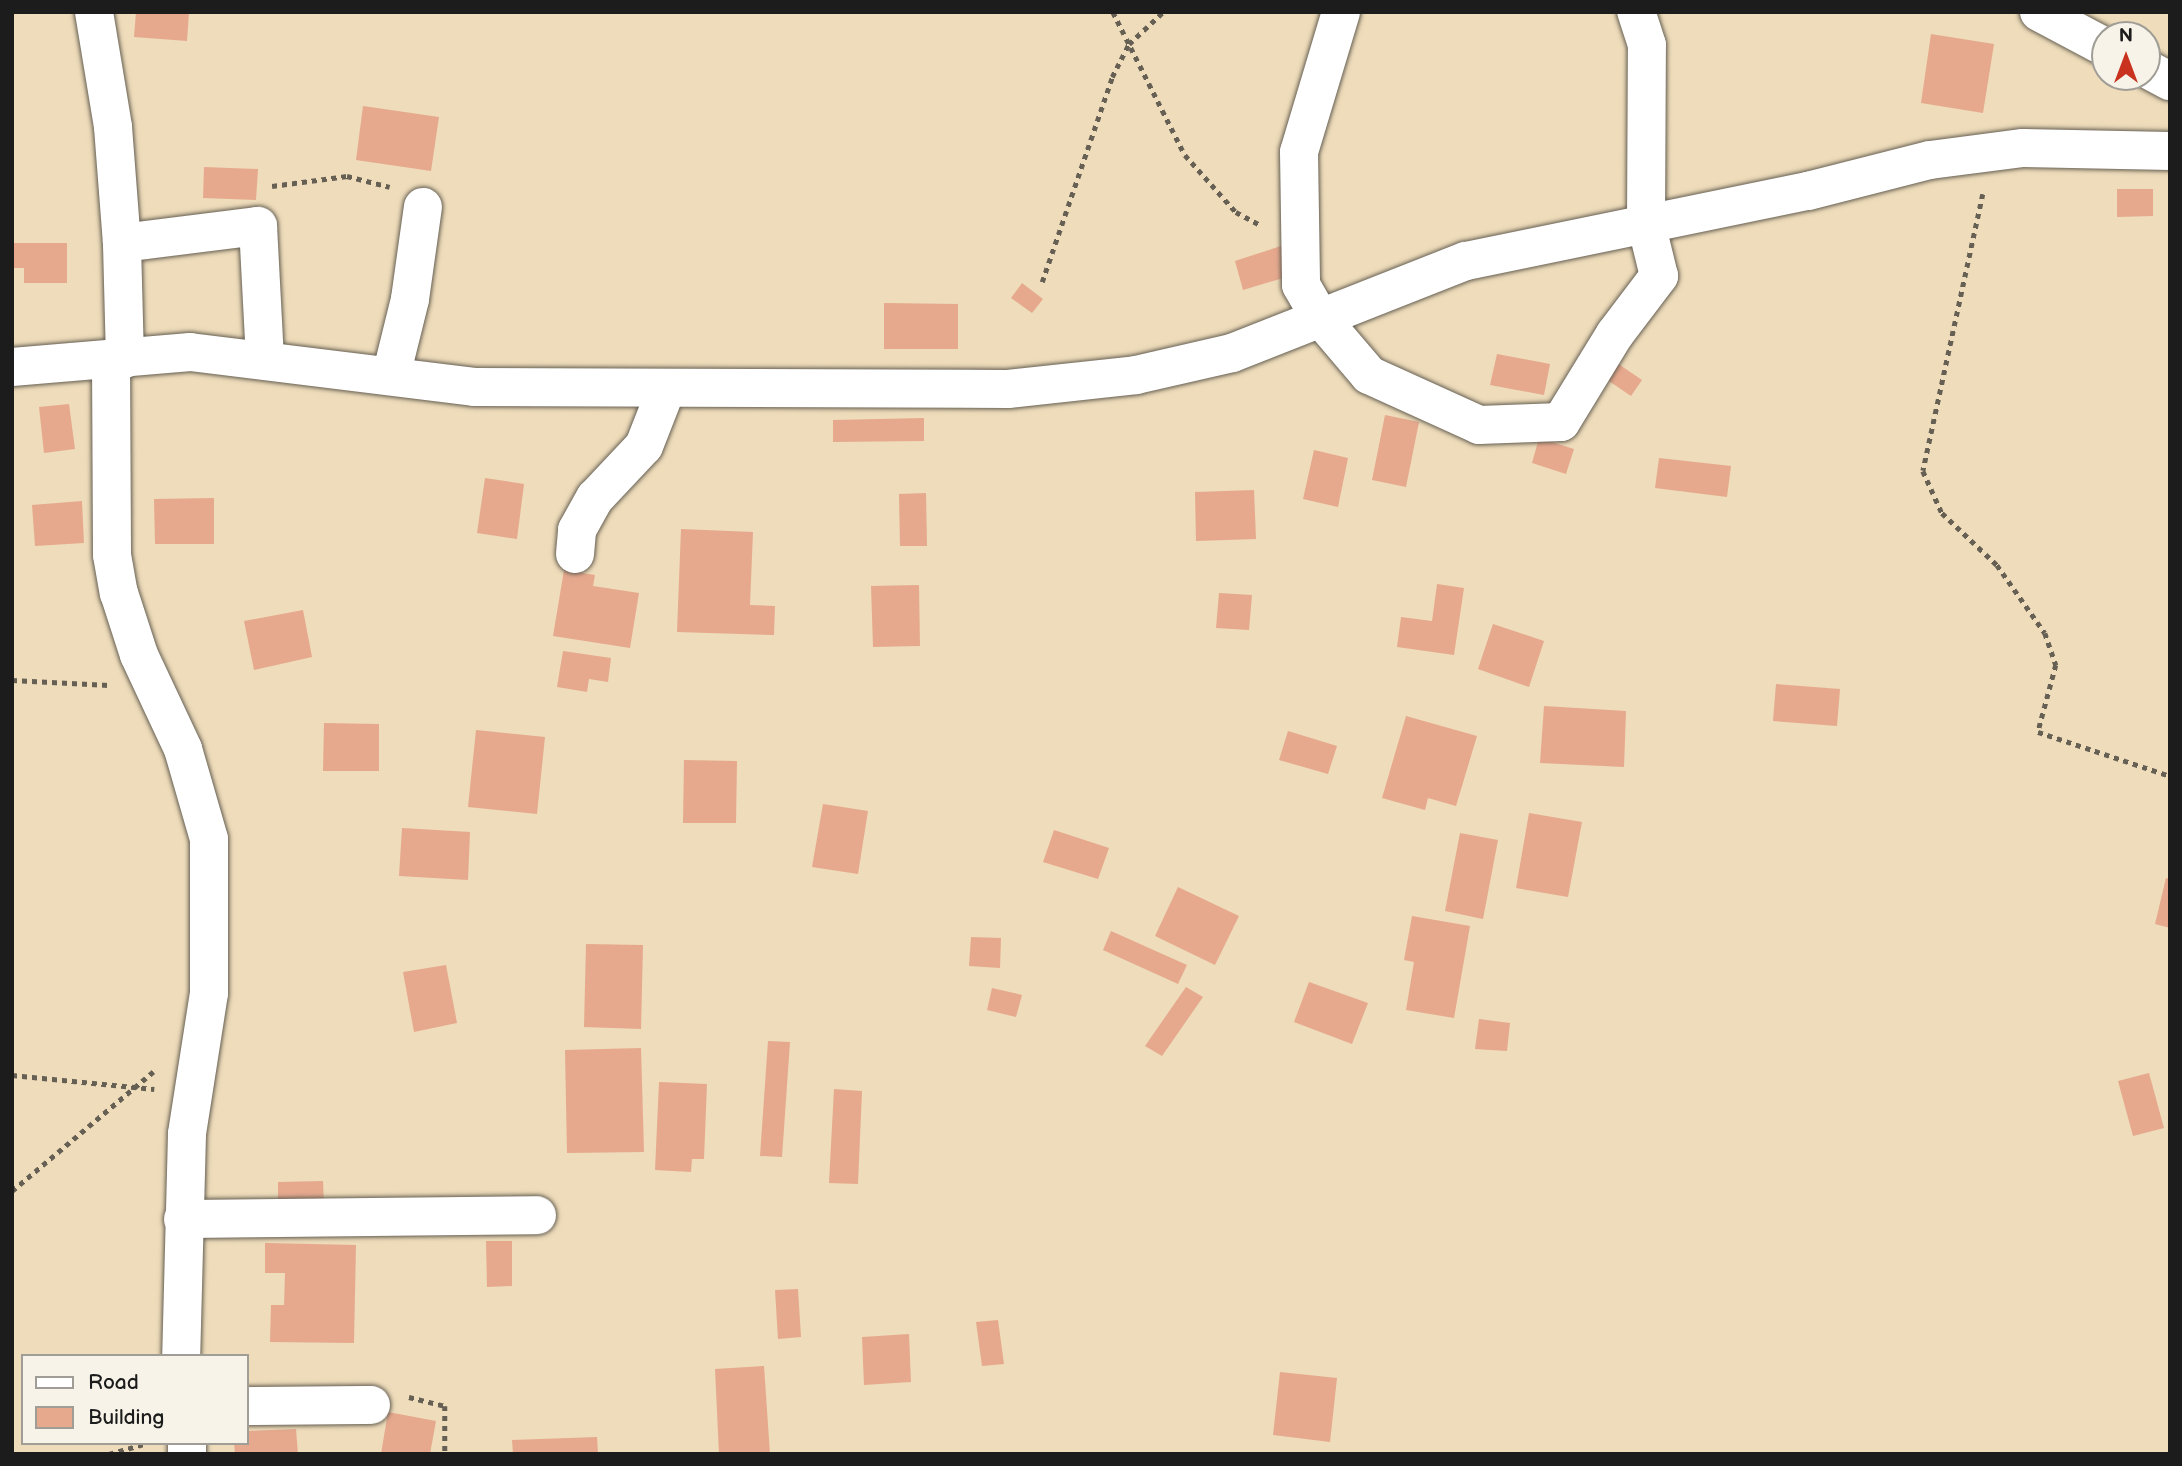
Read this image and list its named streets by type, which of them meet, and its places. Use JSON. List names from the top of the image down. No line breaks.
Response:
{"legend":["Road","Building"],"north":"top"}
